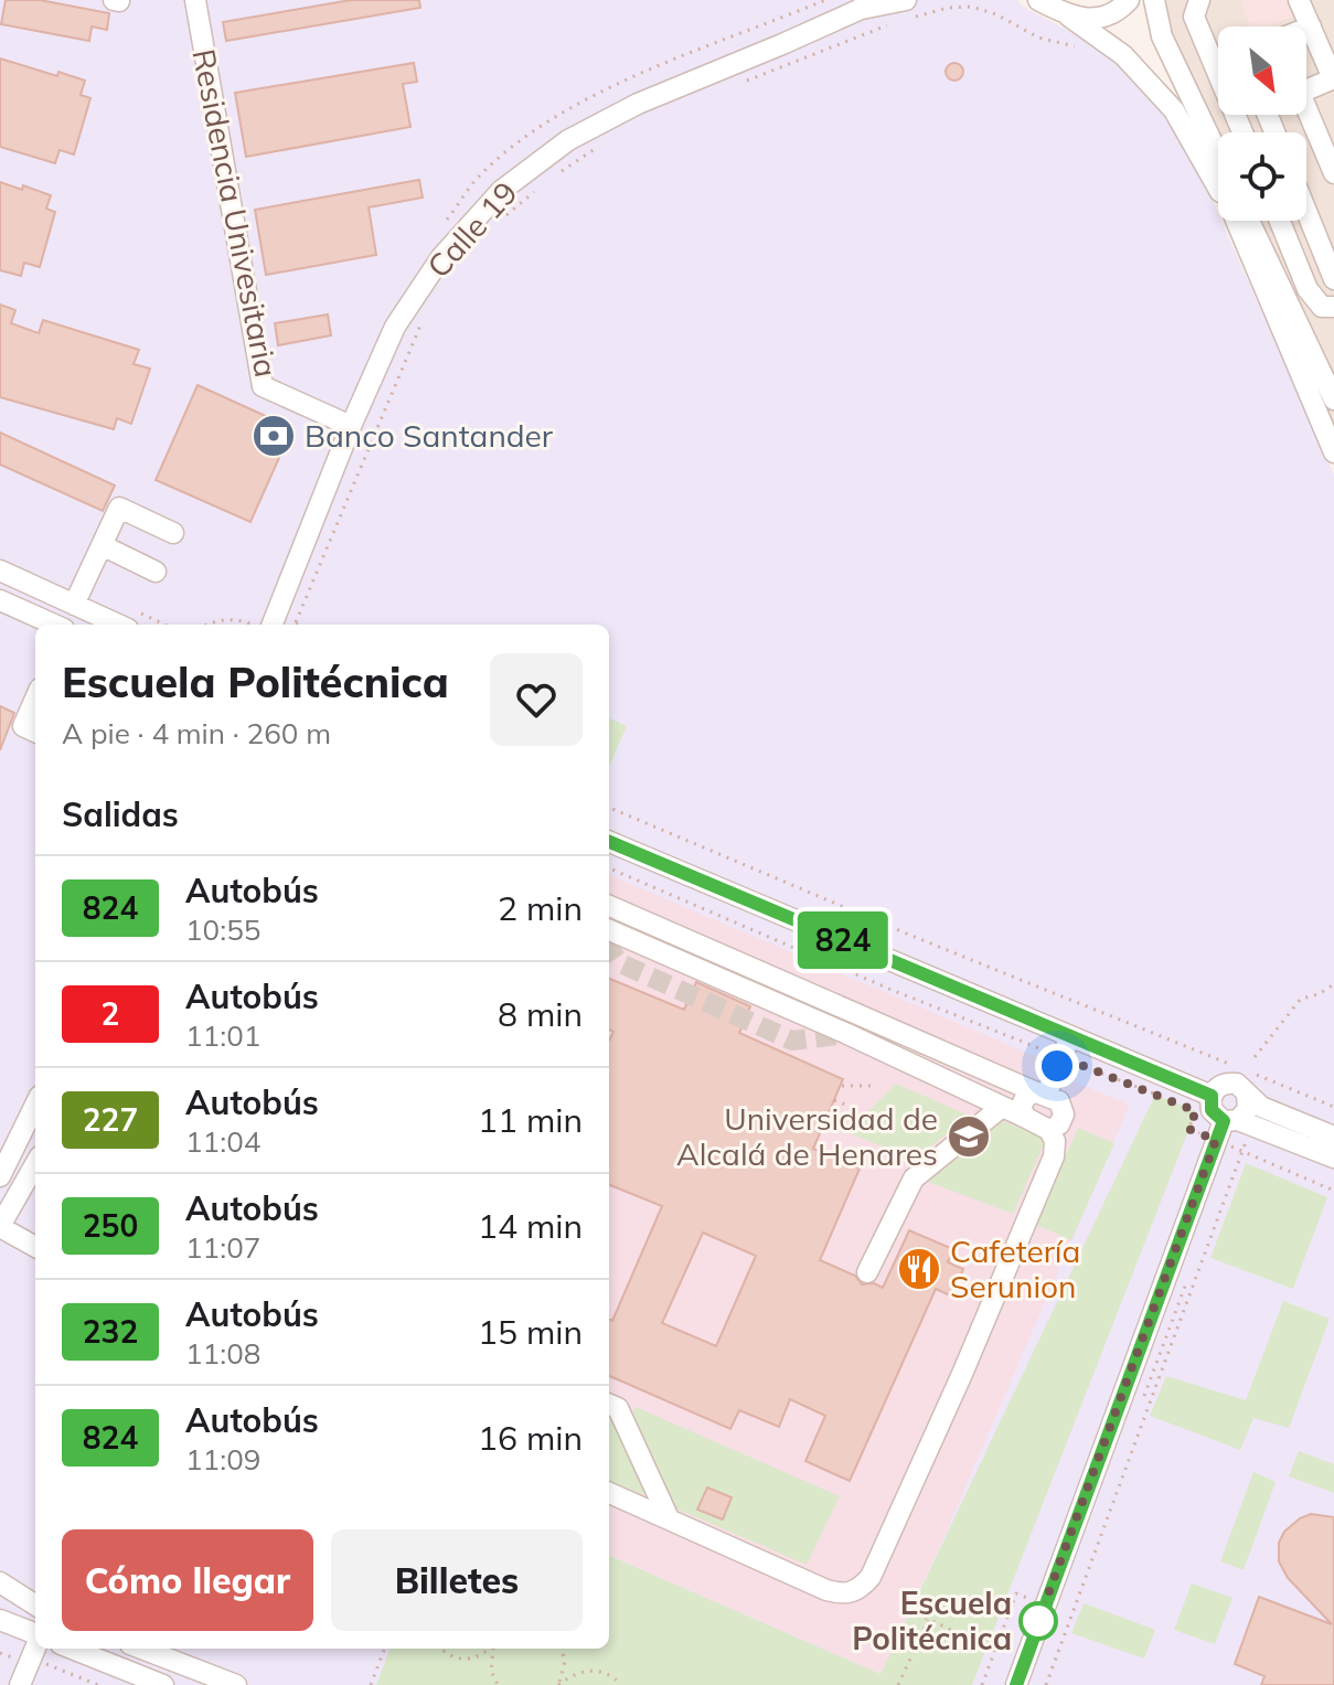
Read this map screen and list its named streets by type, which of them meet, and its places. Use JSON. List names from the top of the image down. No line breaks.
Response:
{"streets":{"street":["Residencia Univesitaria","Calle 19"]},"crossings":[["Residencia Univesitaria","Calle 19"]],"places":{"bank":["Banco Santander"],"school or university":["Universidad de Alcalá de Henares"],"restaurant":["Cafetería Serunion"],"other":["Escuela Politécnica"]},"lines":["bus line 824"],"north":"bottom right","page":{"on_map":"824","heading":[["Escuela Politécnica","A pie · 4 min · 260 m"],"Salidas"],"list":[{"mark":"824","name":"Autobús","note":"10:55","value":"2 min"},{"mark":"2","name":"Autobús","note":"11:01","value":"8 min"},{"mark":"227","name":"Autobús","note":"11:04","value":"11 min"},{"mark":"250","name":"Autobús","note":"11:07","value":"14 min"},{"mark":"232","name":"Autobús","note":"11:08","value":"15 min"},{"mark":"824","name":"Autobús","note":"11:09","value":"16 min"}],"buttons":["Cómo llegar","Billetes"]}}
